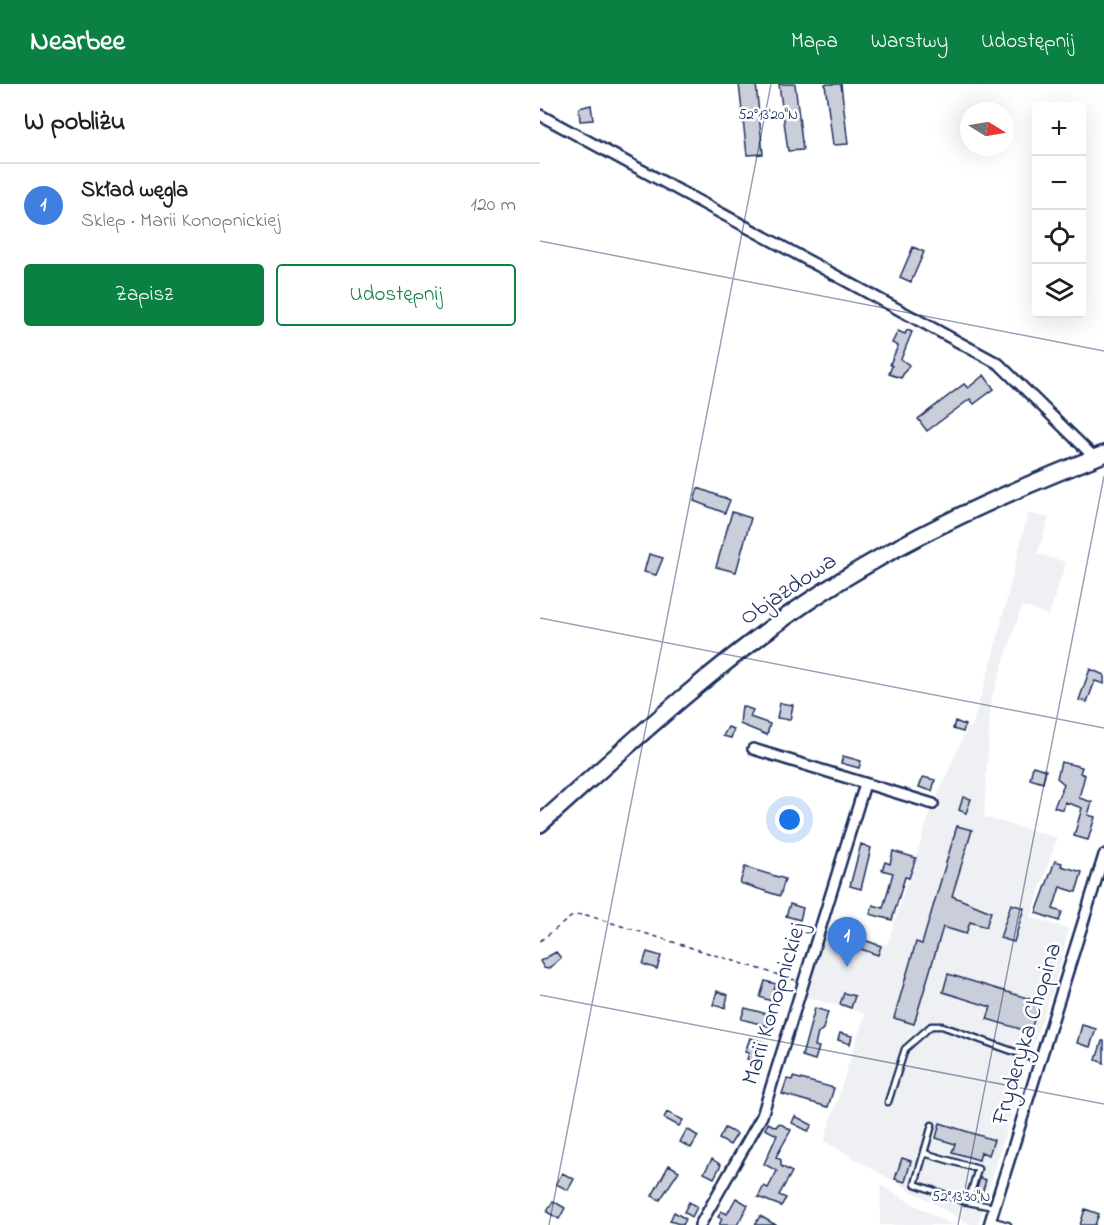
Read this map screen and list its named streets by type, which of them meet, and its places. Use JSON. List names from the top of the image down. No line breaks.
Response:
{"streets":{"main road":["Objazdowa"],"street":["Marii Konopnickiej","Fryderyka Chopina"]},"north":"right","page":{"header":"Nearbee","nav":["Mapa","Warstwy","Udostępnij"],"heading":"W pobliżu","map_buttons":["+","−"],"list":[{"mark":"1","name":"Skład węgla","note":"Sklep · Marii Konopnickiej","value":"120 m"}],"buttons":["Zapisz","Udostępnij"],"pins":"1"},"coordinates":["52°13'20\"N","52°13'30\"N"]}
